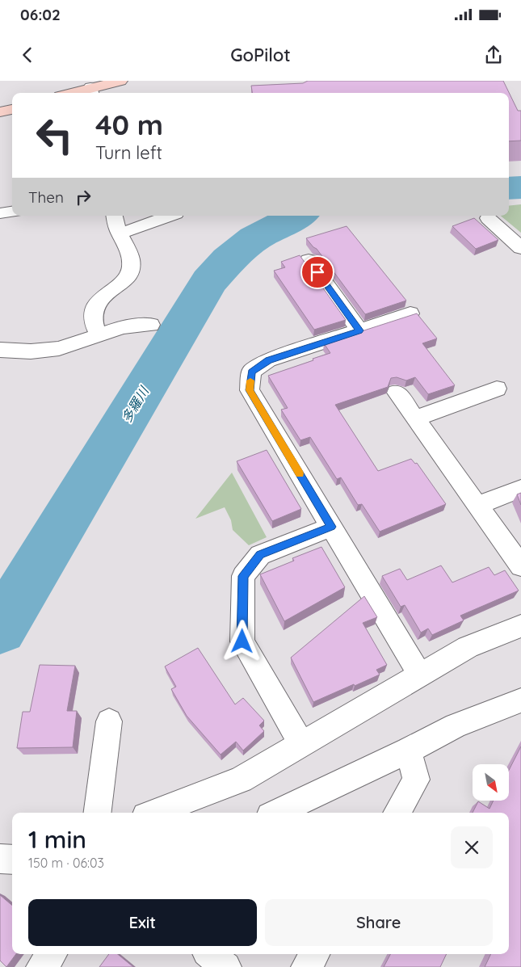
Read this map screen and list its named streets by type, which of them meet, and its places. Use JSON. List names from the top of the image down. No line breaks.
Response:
{"water":["多羅川"],"north":"bottom right","page":{"status":"06:02","header":"GoPilot","turn":["40 m","Turn left"],"then":"Then","heading":["1 min","150 m · 06:03"],"buttons":["Exit","Share"]}}
